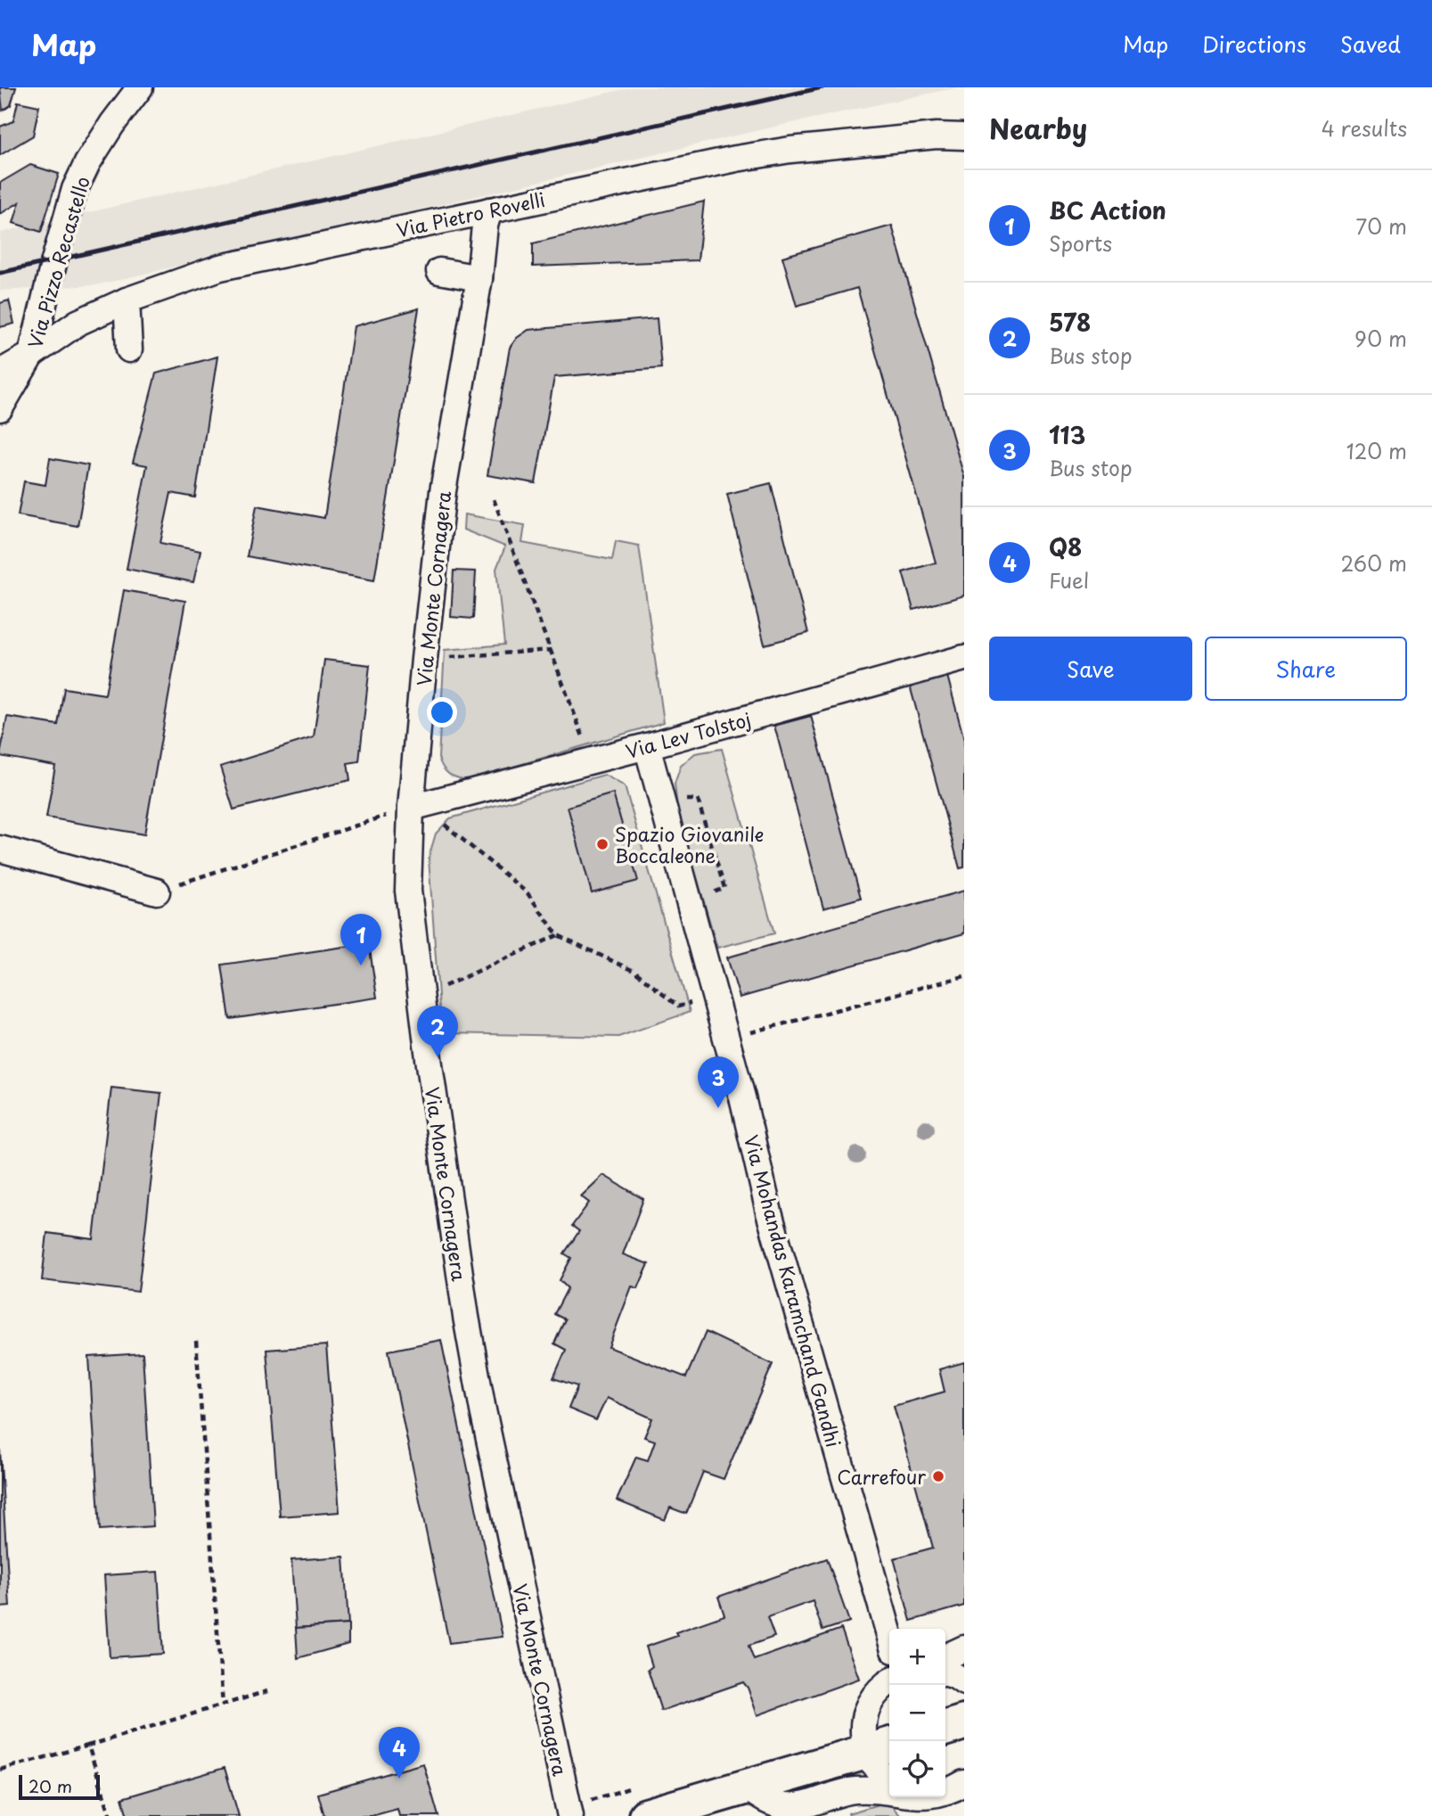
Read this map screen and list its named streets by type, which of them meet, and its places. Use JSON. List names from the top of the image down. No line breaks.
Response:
{"streets":{"street":["Via Pietro Rovelli","Via Pizzo Recastello","Via Monte Cornagera","Via Lev Tolstoj","Via Mohandas Karamchand Gandhi"]},"crossings":[["Via Pietro Rovelli","Via Pizzo Recastello"],["Via Pietro Rovelli","Via Monte Cornagera"],["Via Monte Cornagera","Via Lev Tolstoj"],["Via Lev Tolstoj","Via Mohandas Karamchand Gandhi"]],"places":["Spazio Giovanile Boccaleone","Carrefour"],"scale_bar":"20 m","page":{"header":"Map","nav":["Map","Directions","Saved"],"heading":["Nearby","4 results"],"list":[{"mark":"1","name":"BC Action","note":"Sports","value":"70 m"},{"mark":"2","name":"578","note":"Bus stop","value":"90 m"},{"mark":"3","name":"113","note":"Bus stop","value":"120 m"},{"mark":"4","name":"Q8","note":"Fuel","value":"260 m"}],"buttons":["Save","Share"],"pins":["1","2","3","4"],"map_buttons":["+","−"],"scale":"20 m"}}
